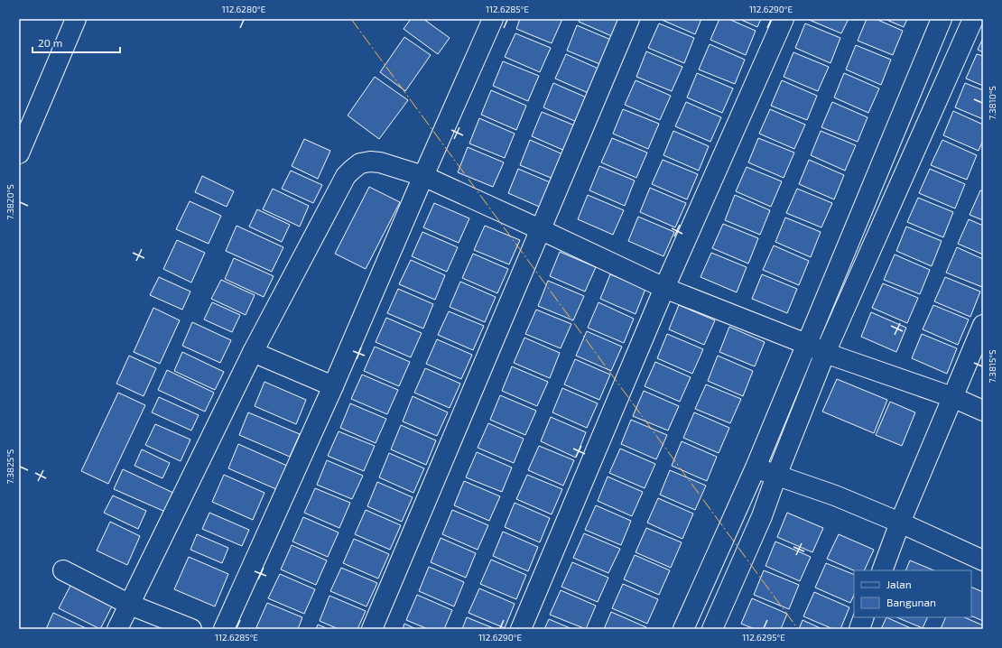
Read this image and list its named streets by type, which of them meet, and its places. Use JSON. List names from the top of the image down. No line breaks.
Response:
{"legend":["Jalan","Bangunan"],"scale_bar":"20 m","coordinates":["112.6280°E","112.6285°E","112.6290°E","7.3810°S","7.3820°S","7.3815°S","7.3825°S","112.6295°E"]}
